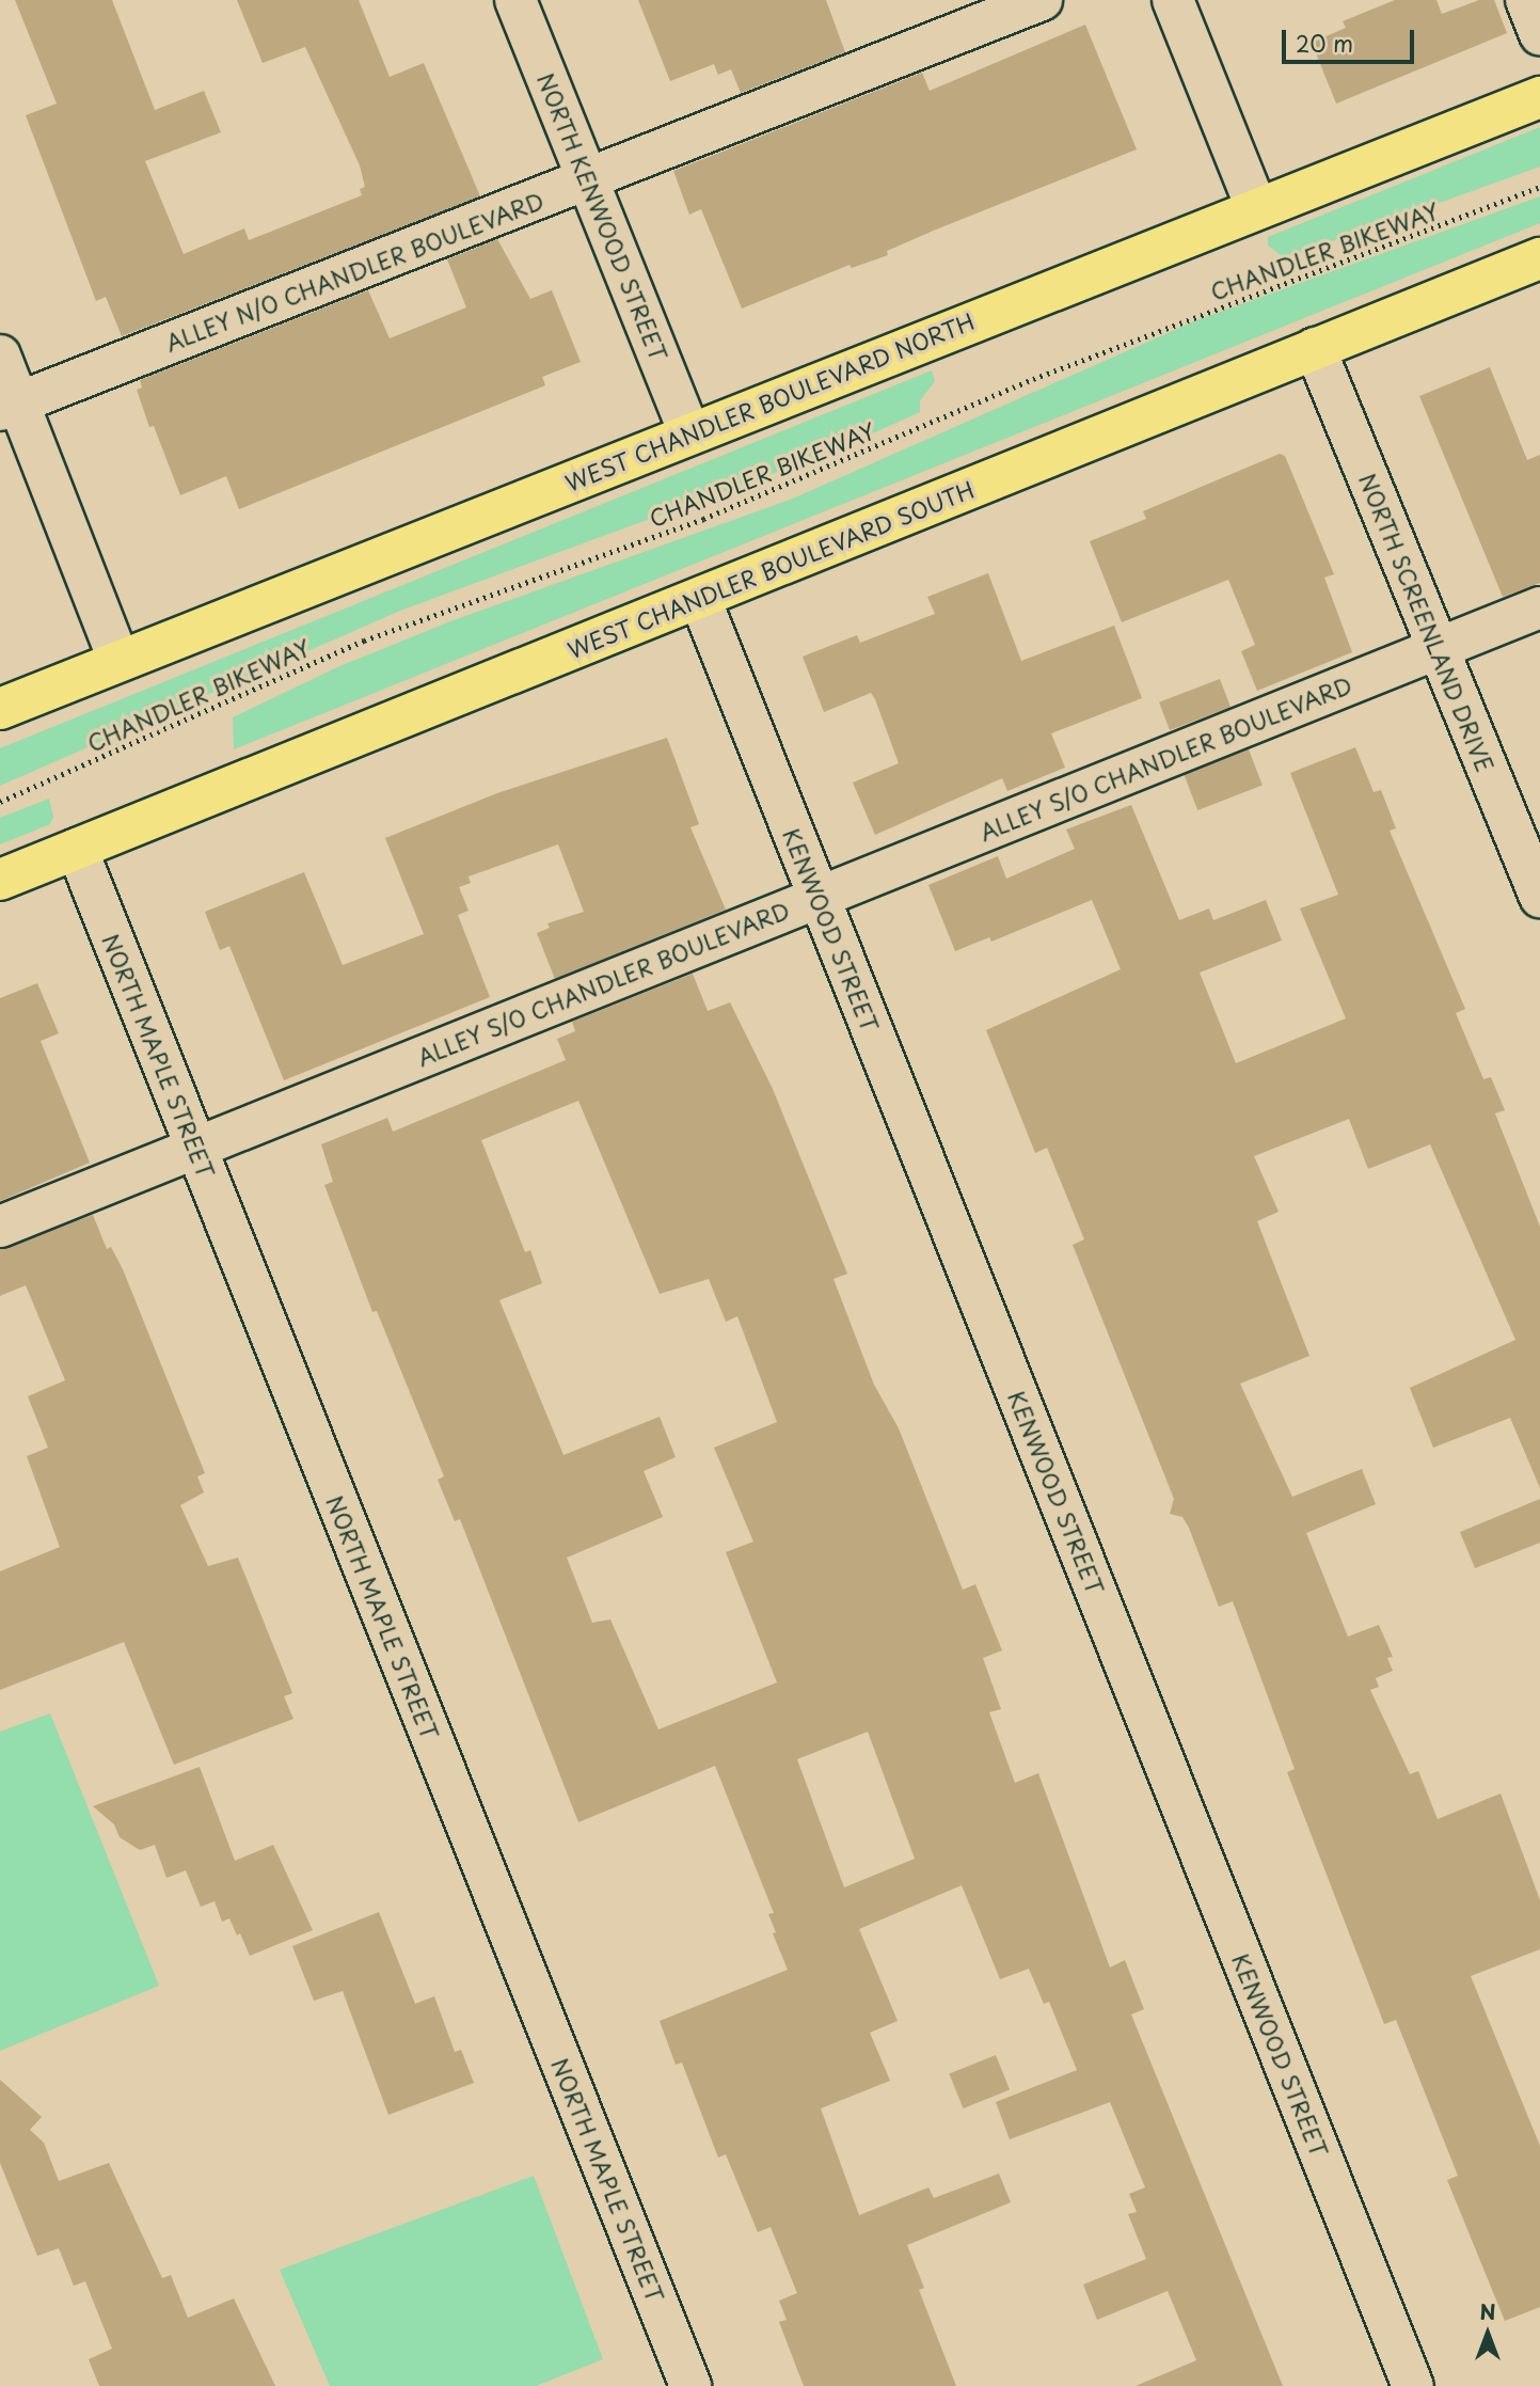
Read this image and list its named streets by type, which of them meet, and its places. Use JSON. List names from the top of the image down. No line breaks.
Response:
{"streets":{"main road":["WEST CHANDLER BOULEVARD NORTH","WEST CHANDLER BOULEVARD SOUTH"],"street":["NORTH KENWOOD STREET","ALLEY N/O CHANDLER BOULEVARD","NORTH SCREENLAND DRIVE","ALLEY S/O CHANDLER BOULEVARD","KENWOOD STREET","NORTH MAPLE STREET"],"path":["CHANDLER BIKEWAY"]},"crossings":[["NORTH KENWOOD STREET","ALLEY N/O CHANDLER BOULEVARD"],["NORTH KENWOOD STREET","WEST CHANDLER BOULEVARD NORTH"],["WEST CHANDLER BOULEVARD SOUTH","NORTH SCREENLAND DRIVE"],["WEST CHANDLER BOULEVARD SOUTH","KENWOOD STREET"],["WEST CHANDLER BOULEVARD SOUTH","NORTH MAPLE STREET"],["NORTH SCREENLAND DRIVE","ALLEY S/O CHANDLER BOULEVARD"],["ALLEY S/O CHANDLER BOULEVARD","KENWOOD STREET"],["ALLEY S/O CHANDLER BOULEVARD","NORTH MAPLE STREET"]],"scale_bar":"20 m","north":"top"}
